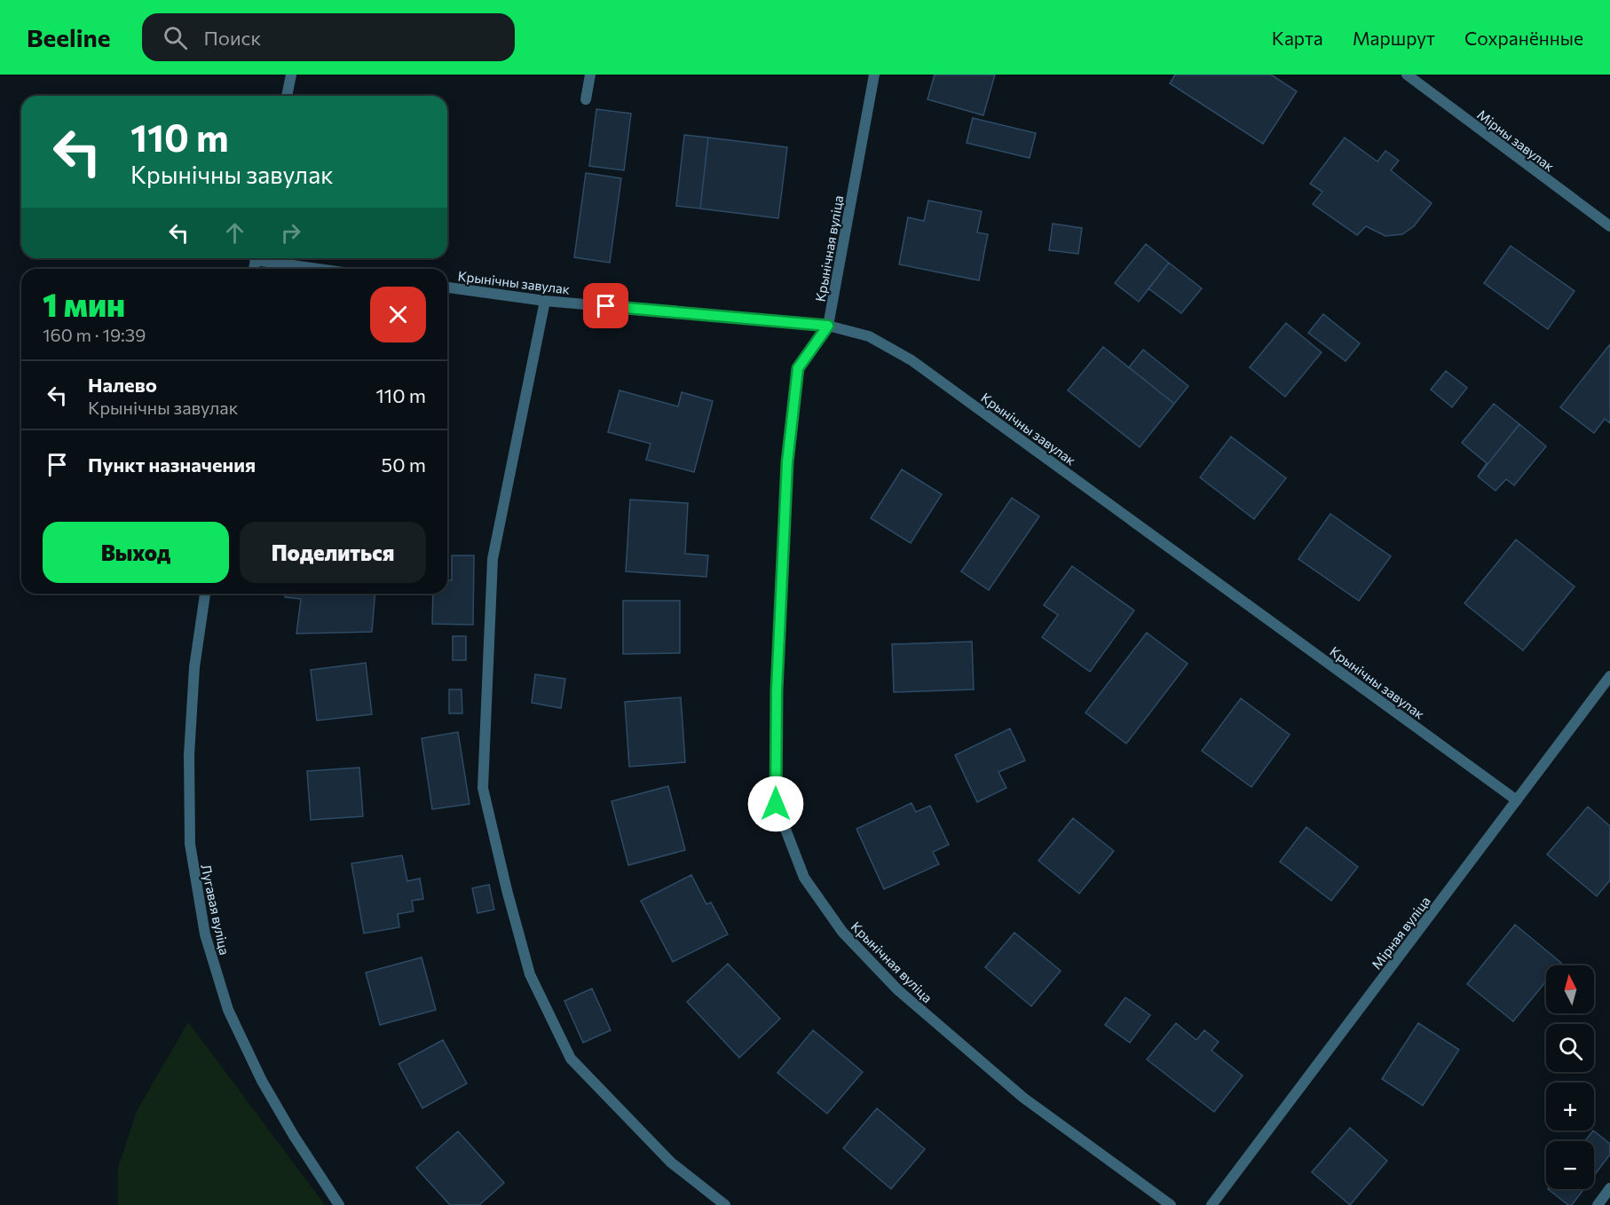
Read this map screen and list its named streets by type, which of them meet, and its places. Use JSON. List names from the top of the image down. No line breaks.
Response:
{"streets":{"street":["Мірны завулак","Крынічная вуліца","Крынічны завулак","Лугавая вуліца","Мірная вуліца"]},"crossings":[["Крынічная вуліца","Крынічны завулак"],["Крынічны завулак","Мірная вуліца"]],"north":"top","page":{"header":"Beeline","search":"Поиск","nav":["Карта","Маршрут","Сохранённые"],"turn":["110 m","Крынічны завулак"],"heading":["1 мин","160 m · 19:39"],"list":[{"name":"Налево","note":"Крынічны завулак","value":"110 m"},{"name":"Пункт назначения","value":"50 m"}],"buttons":["Выход","Поделиться"],"map_buttons":["+","−"]}}
